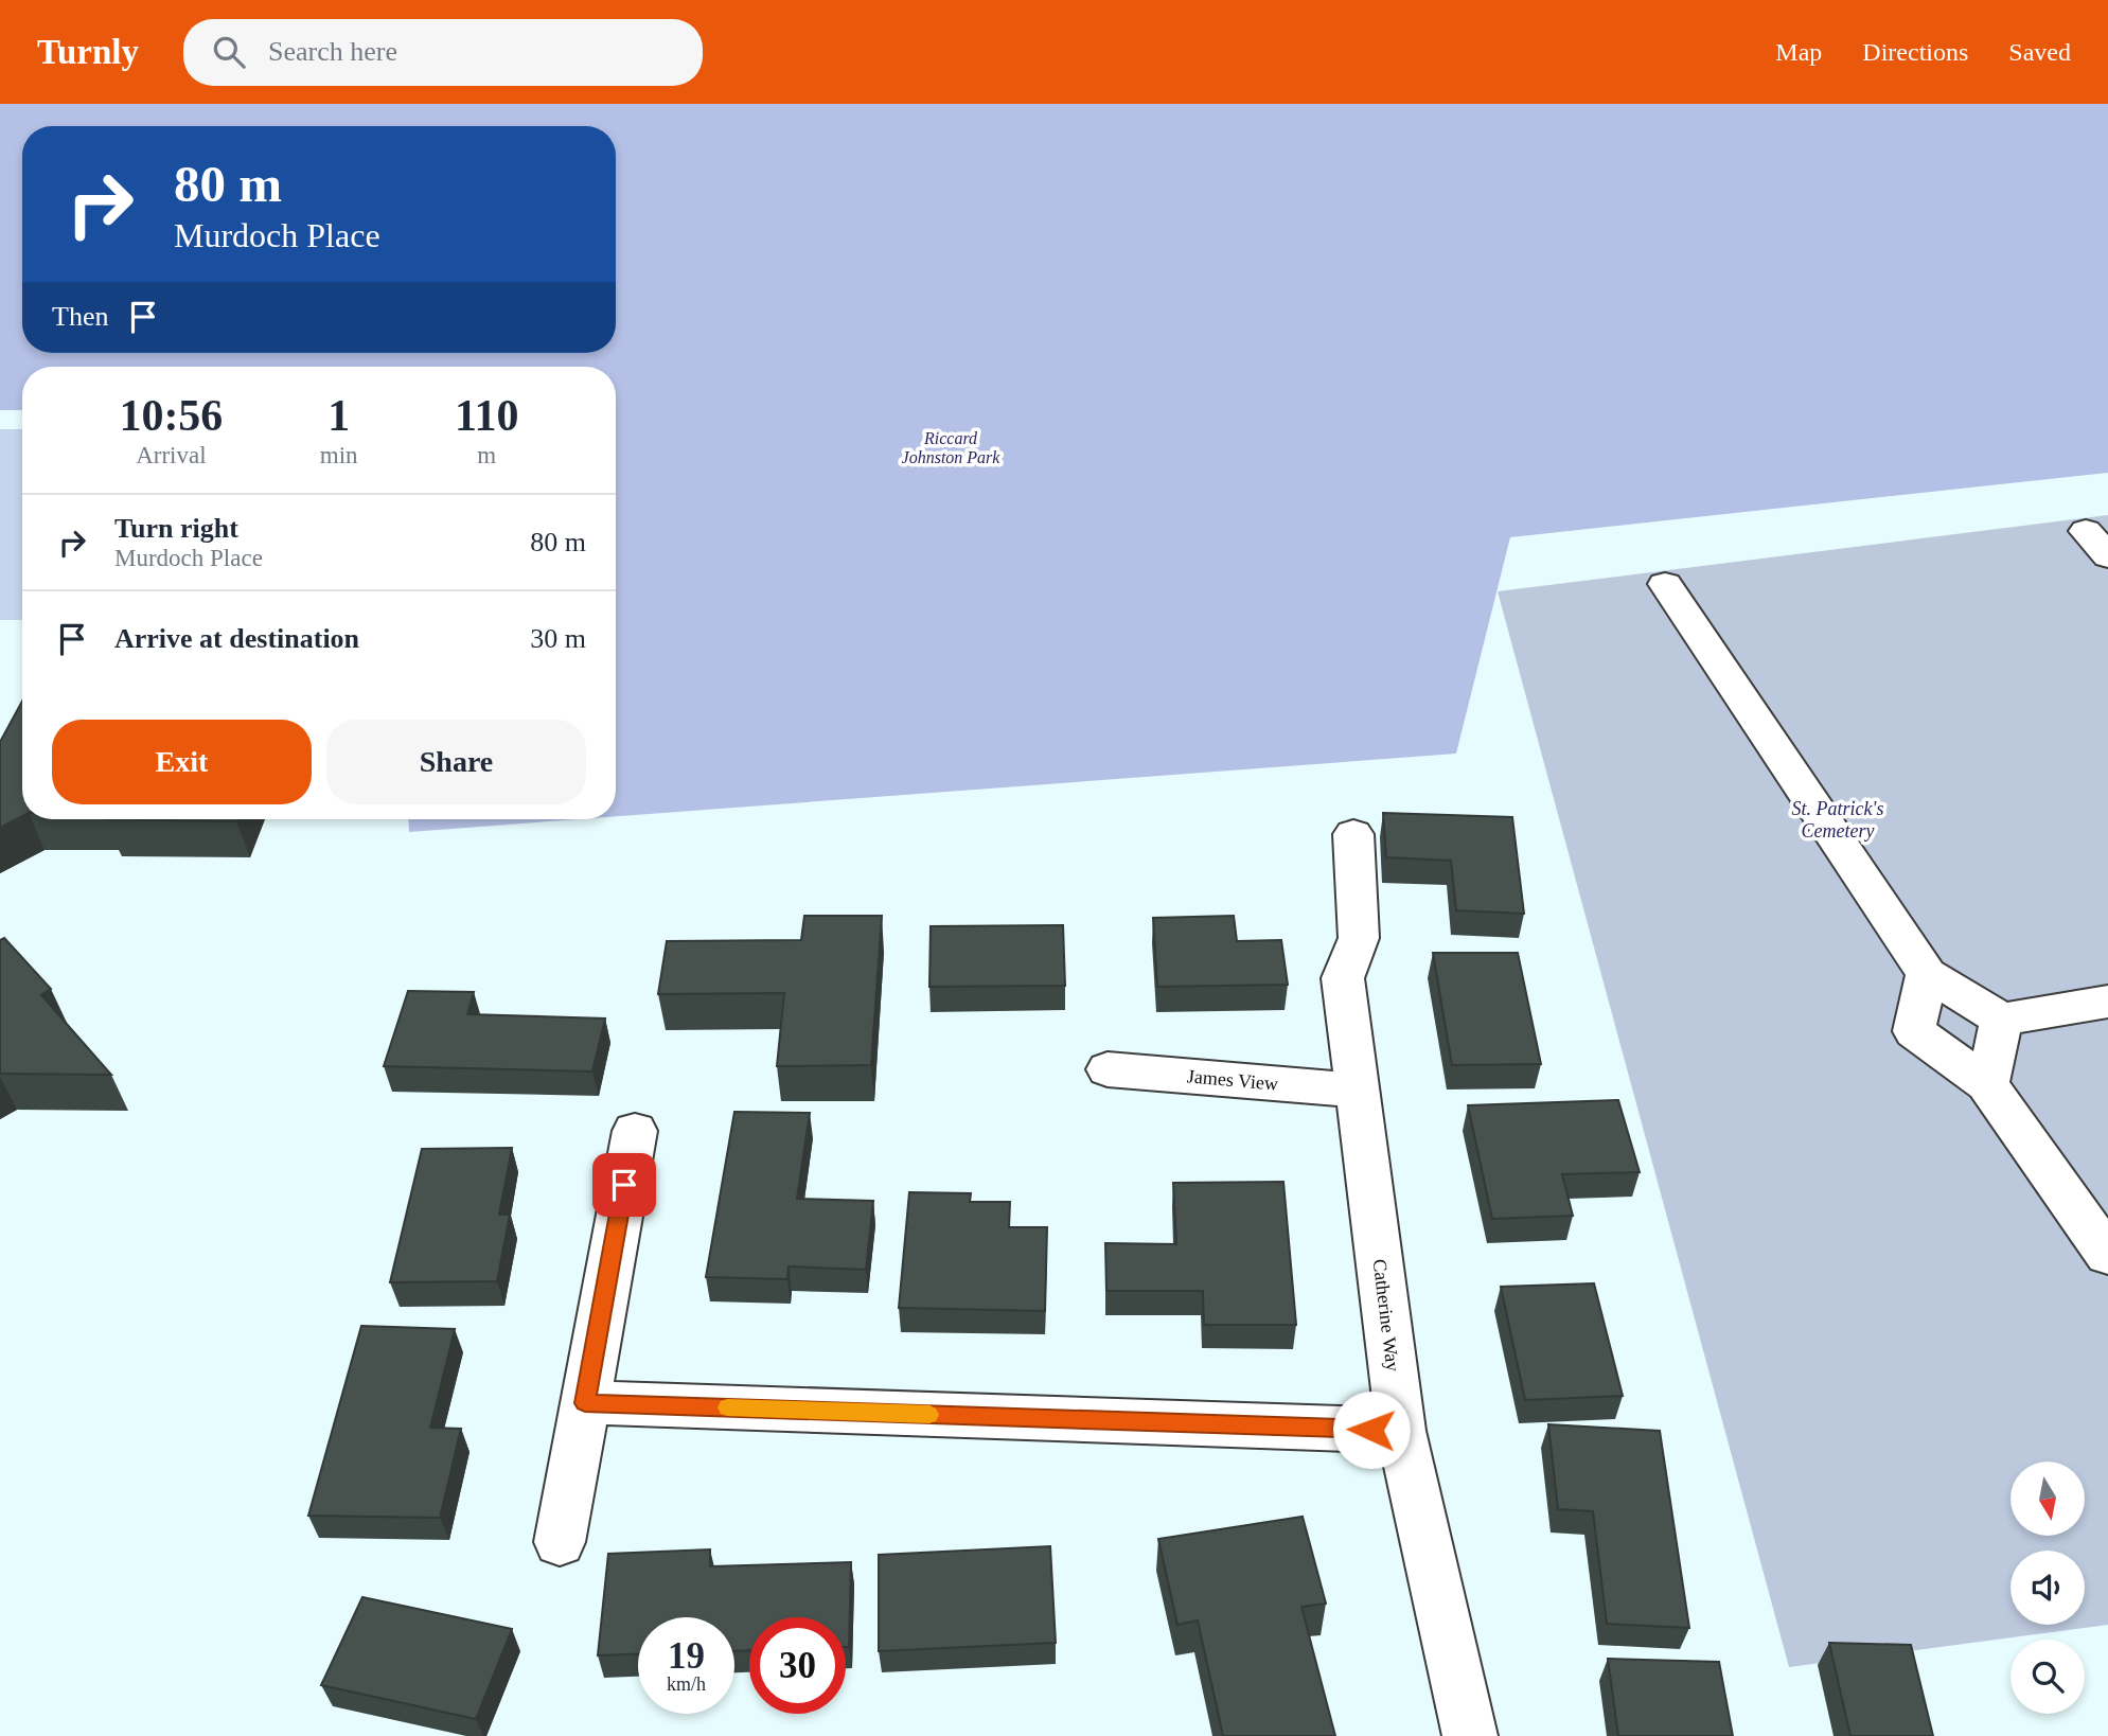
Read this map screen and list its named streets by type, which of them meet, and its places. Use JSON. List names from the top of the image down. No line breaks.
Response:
{"streets":{"street":["James View","Catherine Way"]},"crossings":[["James View","Catherine Way"]],"parks":["Riccard Johnston Park","St. Patrick's Cemetery"],"north":"bottom","page":{"header":"Turnly","search":"Search here","nav":["Map","Directions","Saved"],"turn":["80 m","Murdoch Place"],"then":"Then","eta":["10:56","Arrival","1","min","110","m"],"list":[{"name":"Turn right","note":"Murdoch Place","value":"80 m"},{"name":"Arrive at destination","value":"30 m"}],"buttons":["Exit","Share"],"speed":"19 km/h","limit":"30"}}
